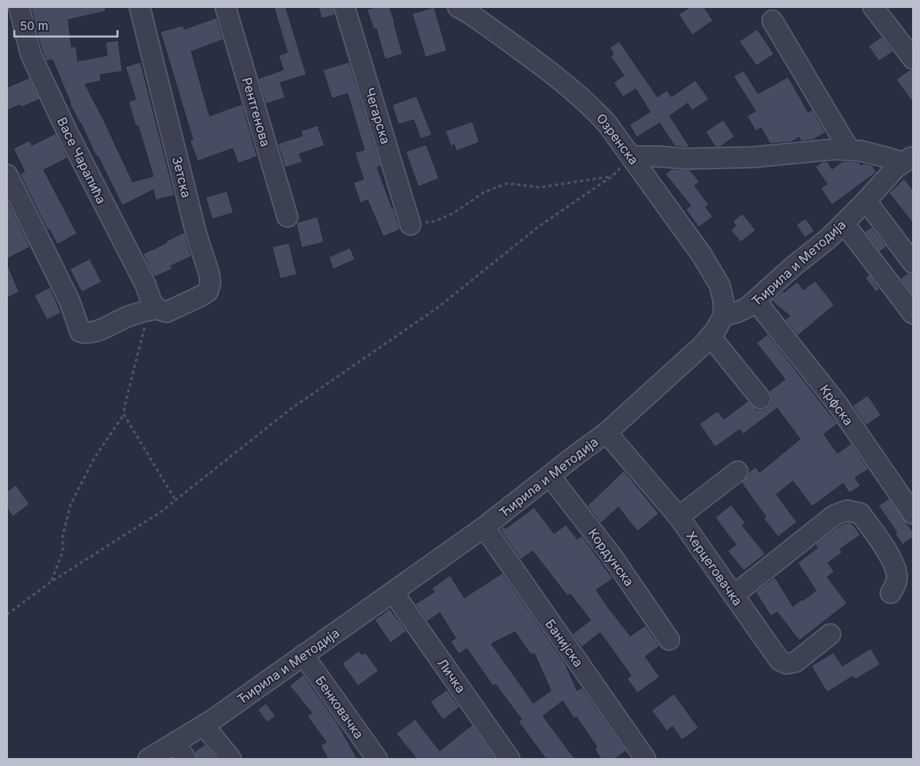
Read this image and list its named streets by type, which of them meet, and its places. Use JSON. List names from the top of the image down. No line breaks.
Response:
{"streets":{"street":["Рентгенова","Чегарска","Озренска","Васе Чарапића","Зетска","Ћирила и Методија","Крфска","Кордунска","Херцеговачка","Банијска","Личка","Бенковачка"]},"crossings":[["Озренска","Ћирила и Методија"],["Васе Чарапића","Зетска"],["Ћирила и Методија","Крфска"],["Ћирила и Методија","Кордунска"],["Ћирила и Методија","Херцеговачка"],["Ћирила и Методија","Банијска"],["Ћирила и Методија","Личка"],["Ћирила и Методија","Бенковачка"]],"scale_bar":"50 m"}
